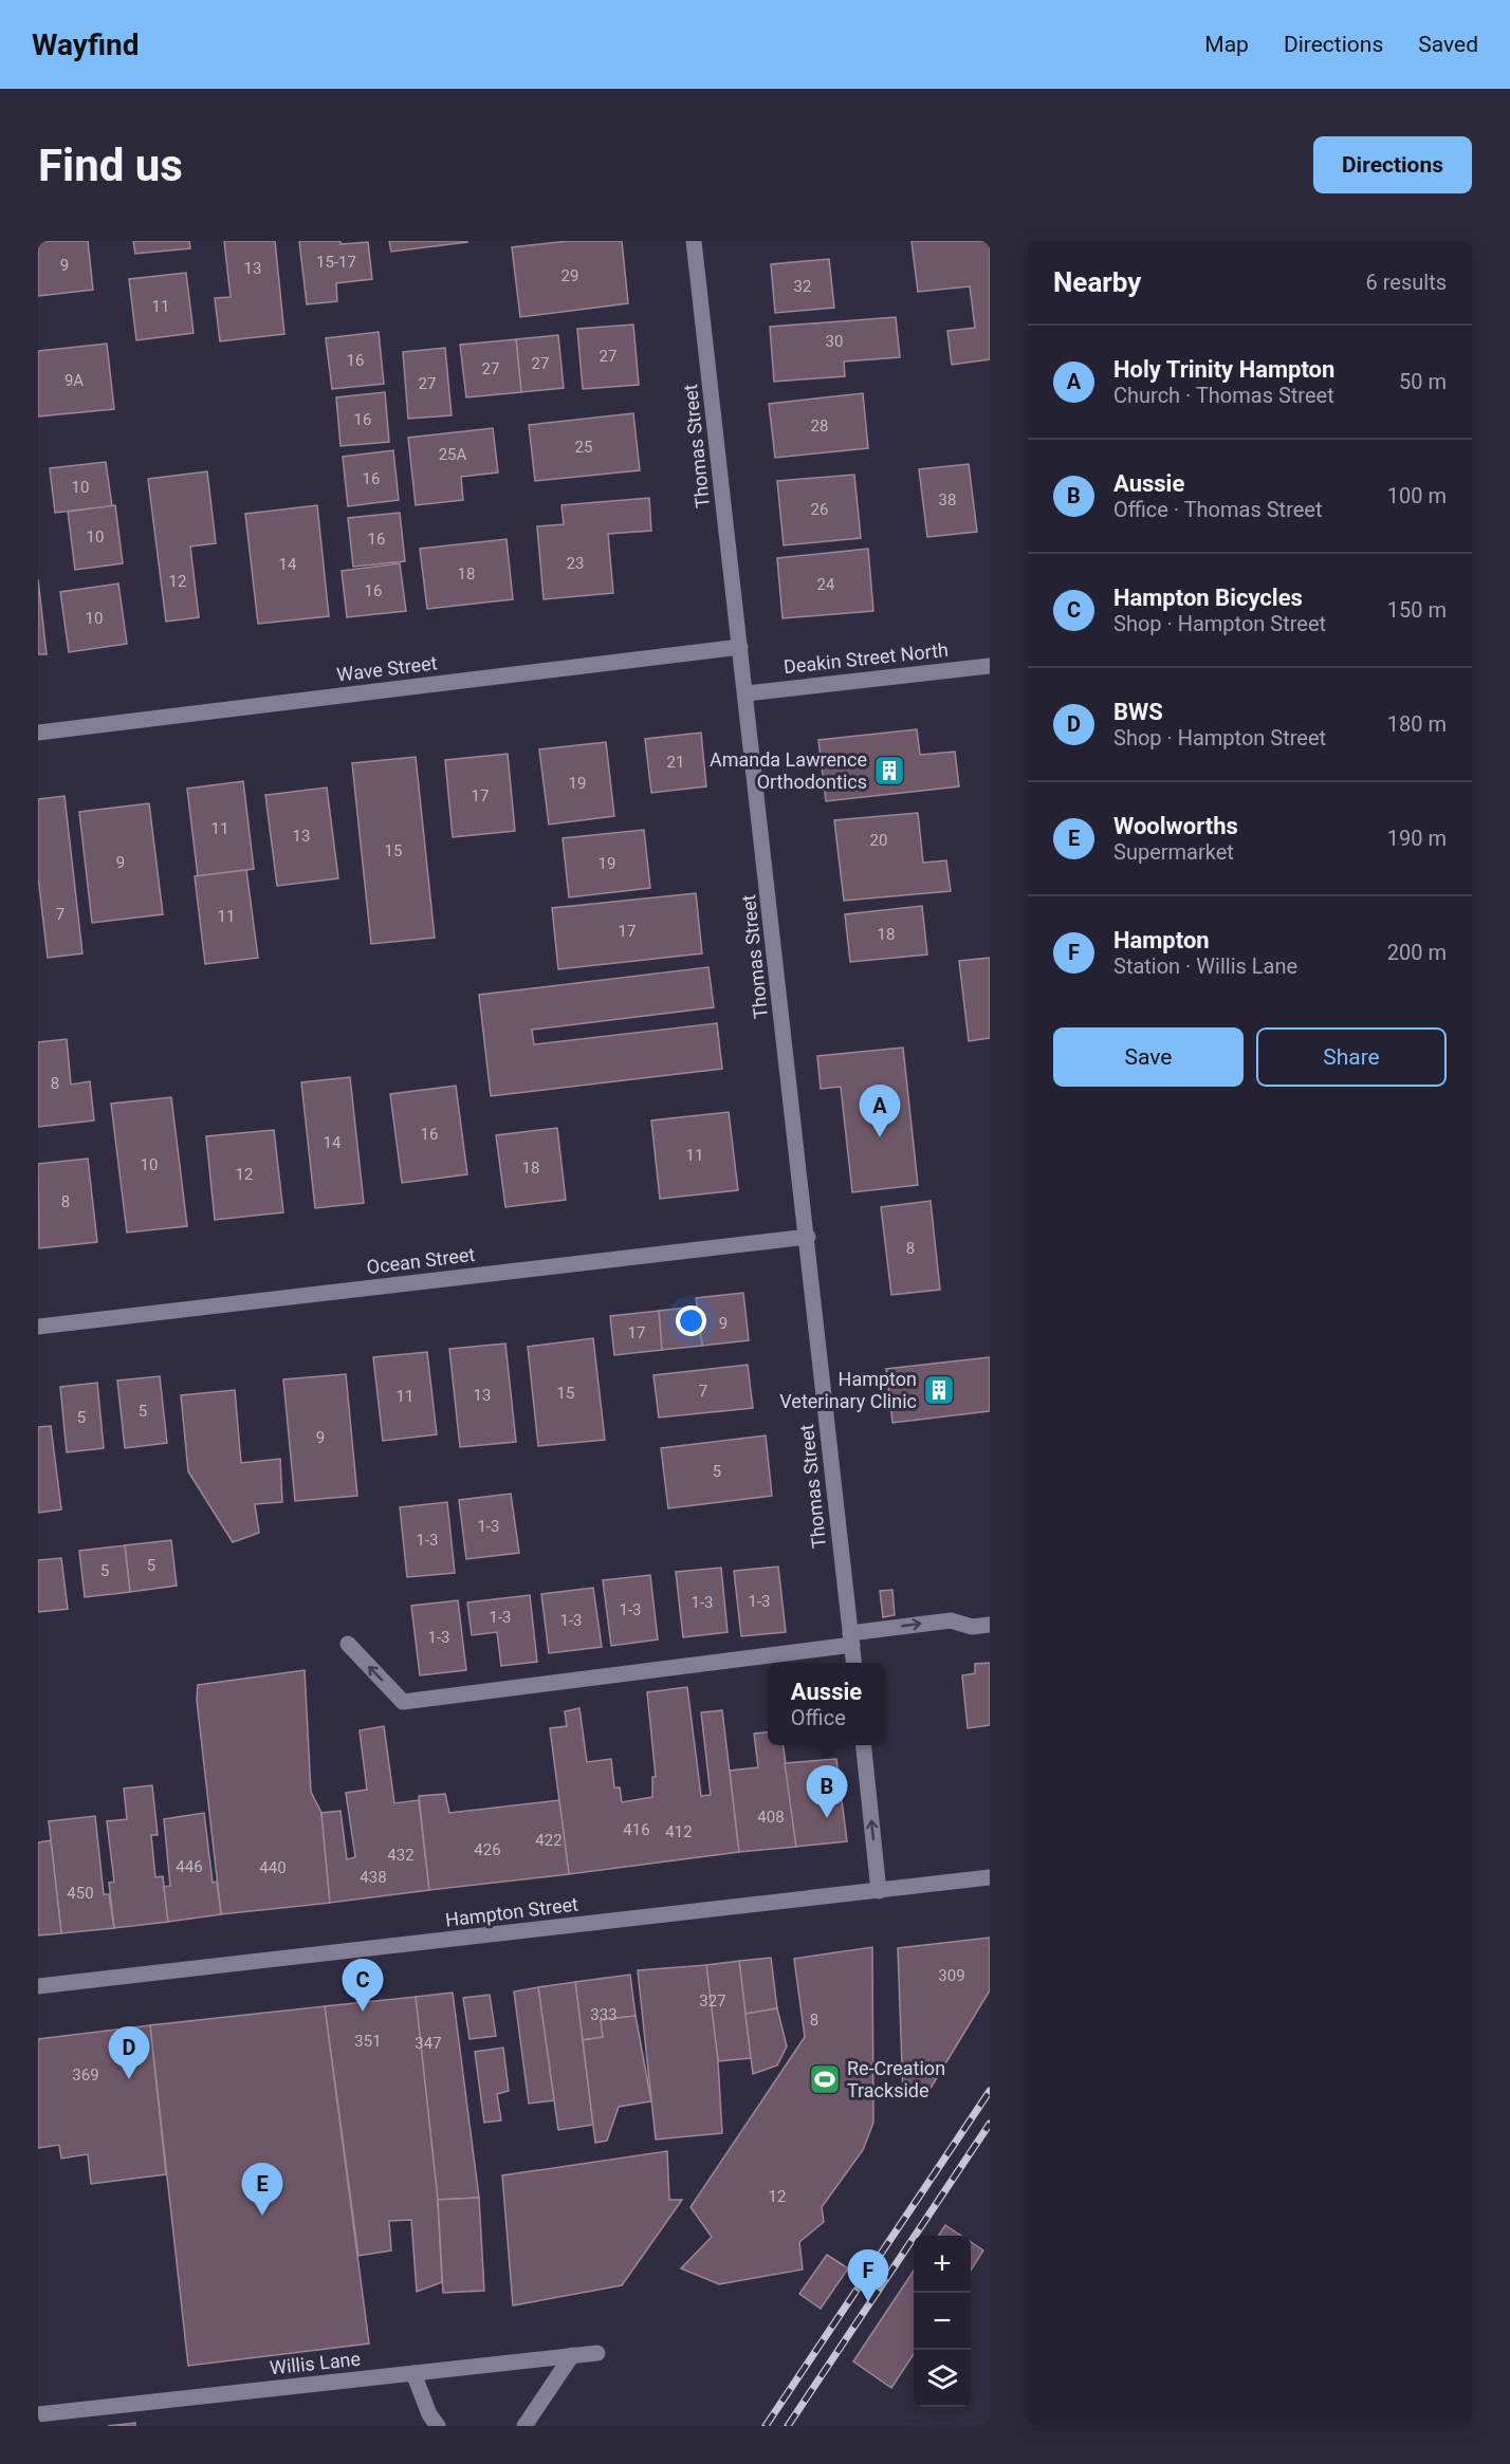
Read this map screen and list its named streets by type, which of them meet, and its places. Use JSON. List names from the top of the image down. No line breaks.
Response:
{"streets":{"street":["Thomas Street","Deakin Street North","Wave Street","Ocean Street","Hampton Street","Willis Lane"]},"crossings":[["Thomas Street","Deakin Street North"],["Thomas Street","Wave Street"],["Thomas Street","Ocean Street"]],"places":{"building":["Amanda Lawrence Orthodontics","Hampton Veterinary Clinic"],"sports":["Re-Creation Trackside"]},"house_numbers":["15-17","9","13","29","32","11","30","27","16","27","27","9A","27","16","28","25","25A","16","10","38","26","10","16","23","14","18","12","24","16","10","21","19","17","11","13","20","15","9","19","7","11","17","18","8","16","14","11","10","18","12","8","8","9","17","7","15","13","11","5","5","9","5","1-3","1-3","5","5","1-3","1-3","1-3","1-3","1-3","1-3","408","416","412","422","426","432","446","440","438","450","309","327","333","8","351","347","369","12"],"page":{"header":"Wayfind","nav":["Map","Directions","Saved"],"buttons":["Directions",["Save","Share"]],"title":"Find us","heading":["Nearby","6 results"],"list":[{"mark":"A","name":"Holy Trinity Hampton","note":"Church · Thomas Street","value":"50 m"},{"mark":"B","name":"Aussie","note":"Office · Thomas Street","value":"100 m"},{"mark":"C","name":"Hampton Bicycles","note":"Shop · Hampton Street","value":"150 m"},{"mark":"D","name":"BWS","note":"Shop · Hampton Street","value":"180 m"},{"mark":"E","name":"Woolworths","note":"Supermarket","value":"190 m"},{"mark":"F","name":"Hampton","note":"Station · Willis Lane","value":"200 m"}],"pins":["A","B","C","D","E","F"],"popup":["Aussie","Office"],"map_buttons":["+","−"]}}
